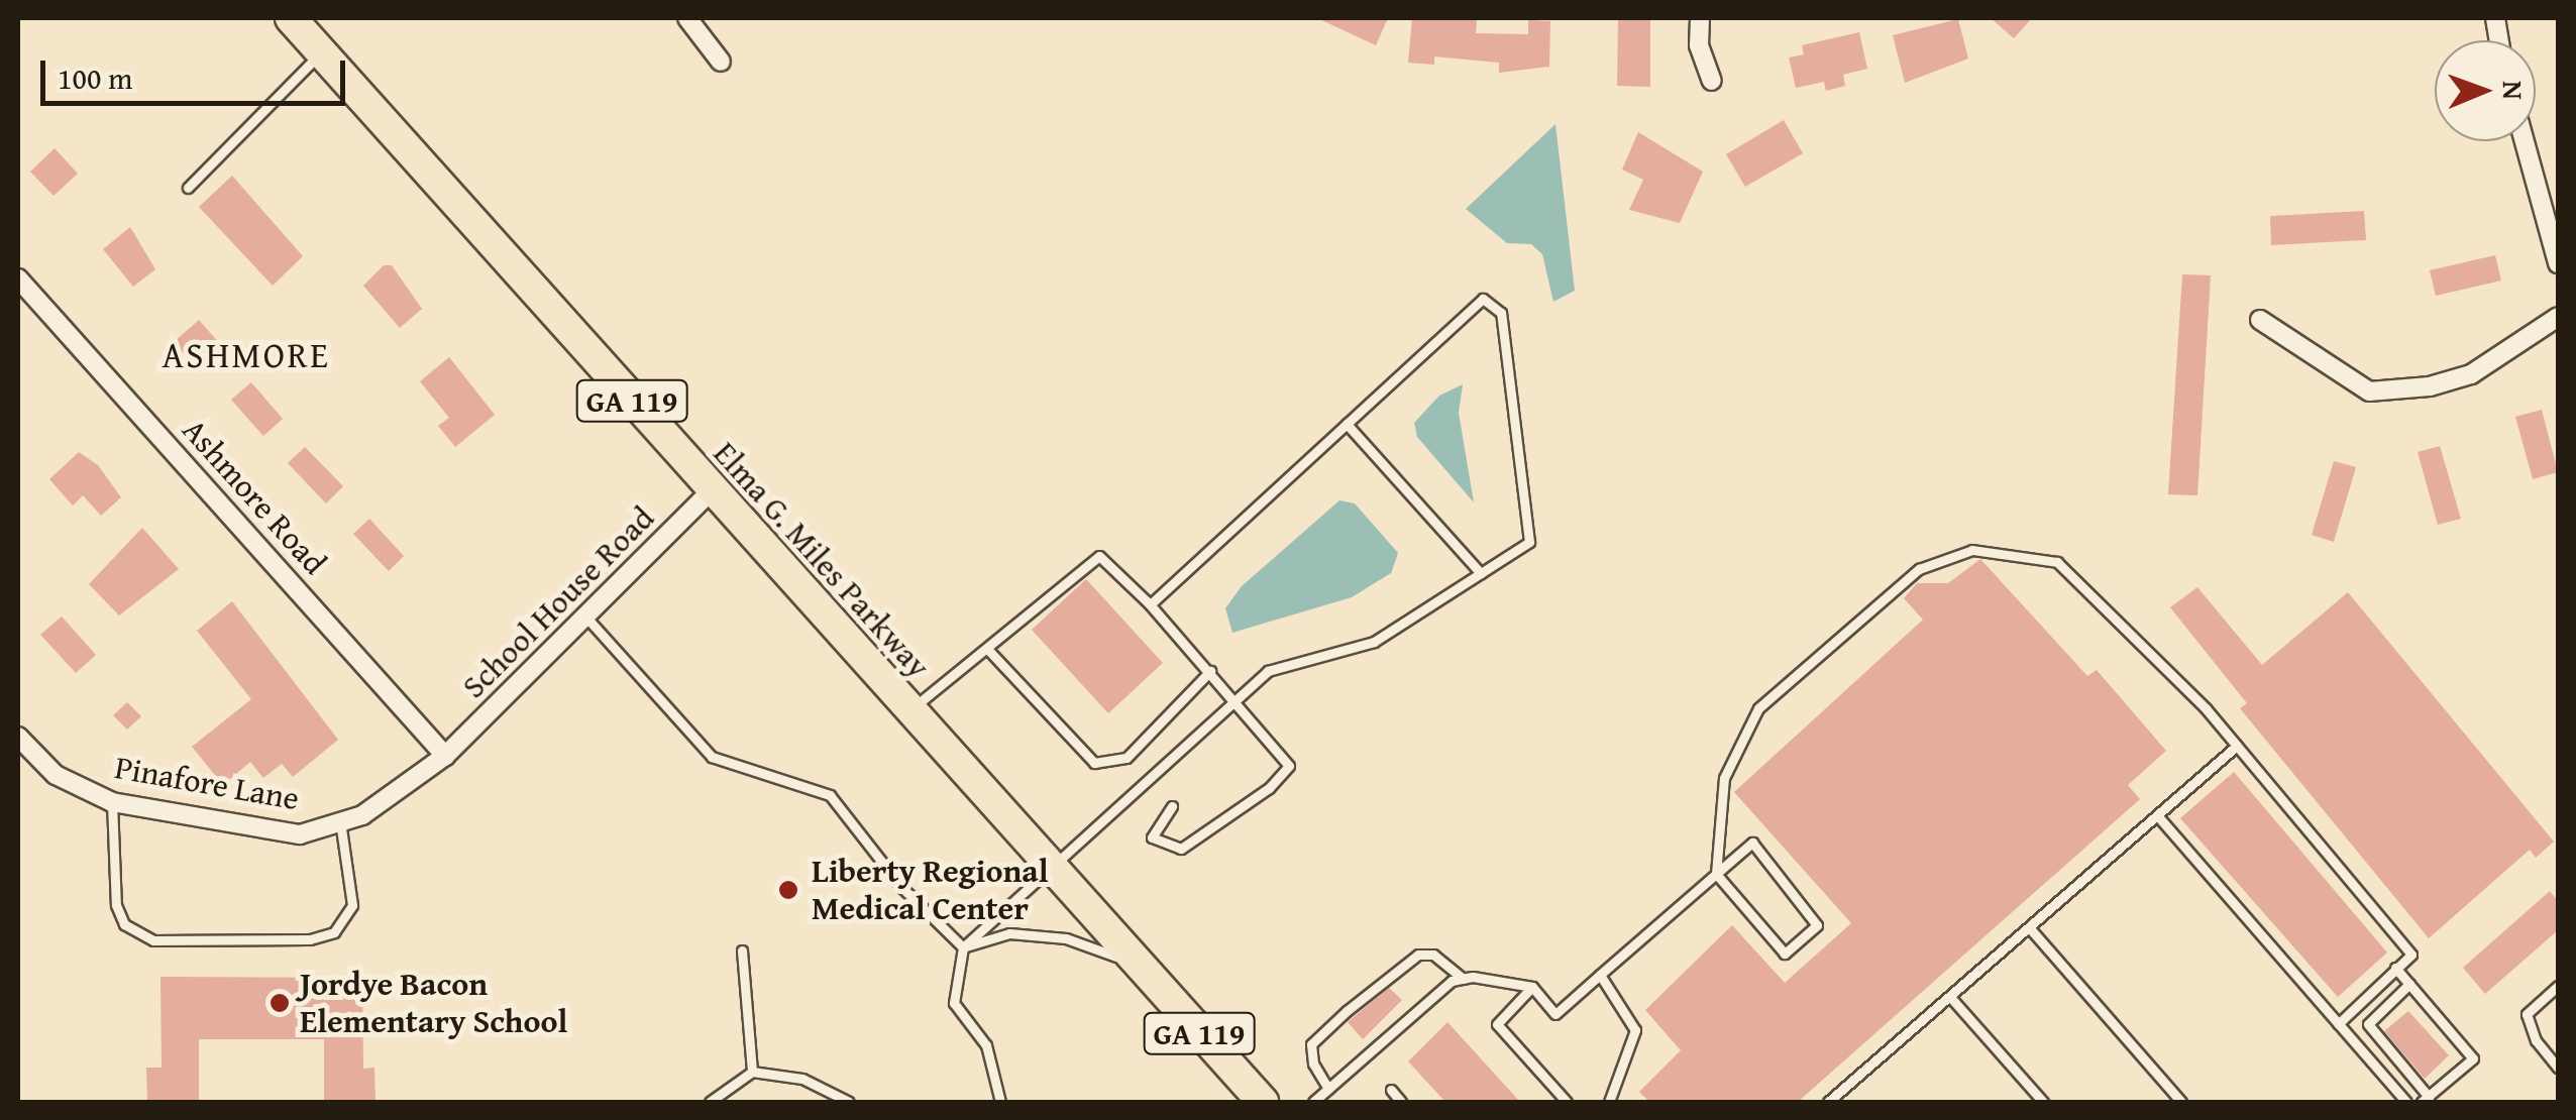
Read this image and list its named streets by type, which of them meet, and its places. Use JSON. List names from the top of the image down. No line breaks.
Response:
{"streets":{"main road":["GA 119","Elma G. Miles Parkway"],"street":["Ashmore Road","School House Road","Pinafore Lane"]},"crossings":[["Ashmore Road","School House Road"],["Ashmore Road","Pinafore Lane"],["Elma G. Miles Parkway","School House Road"],["School House Road","Pinafore Lane"]],"districts":["ASHMORE"],"places":["Liberty Regional Medical Center","Jordye Bacon Elementary School"],"scale_bar":"100 m","north":"right"}
